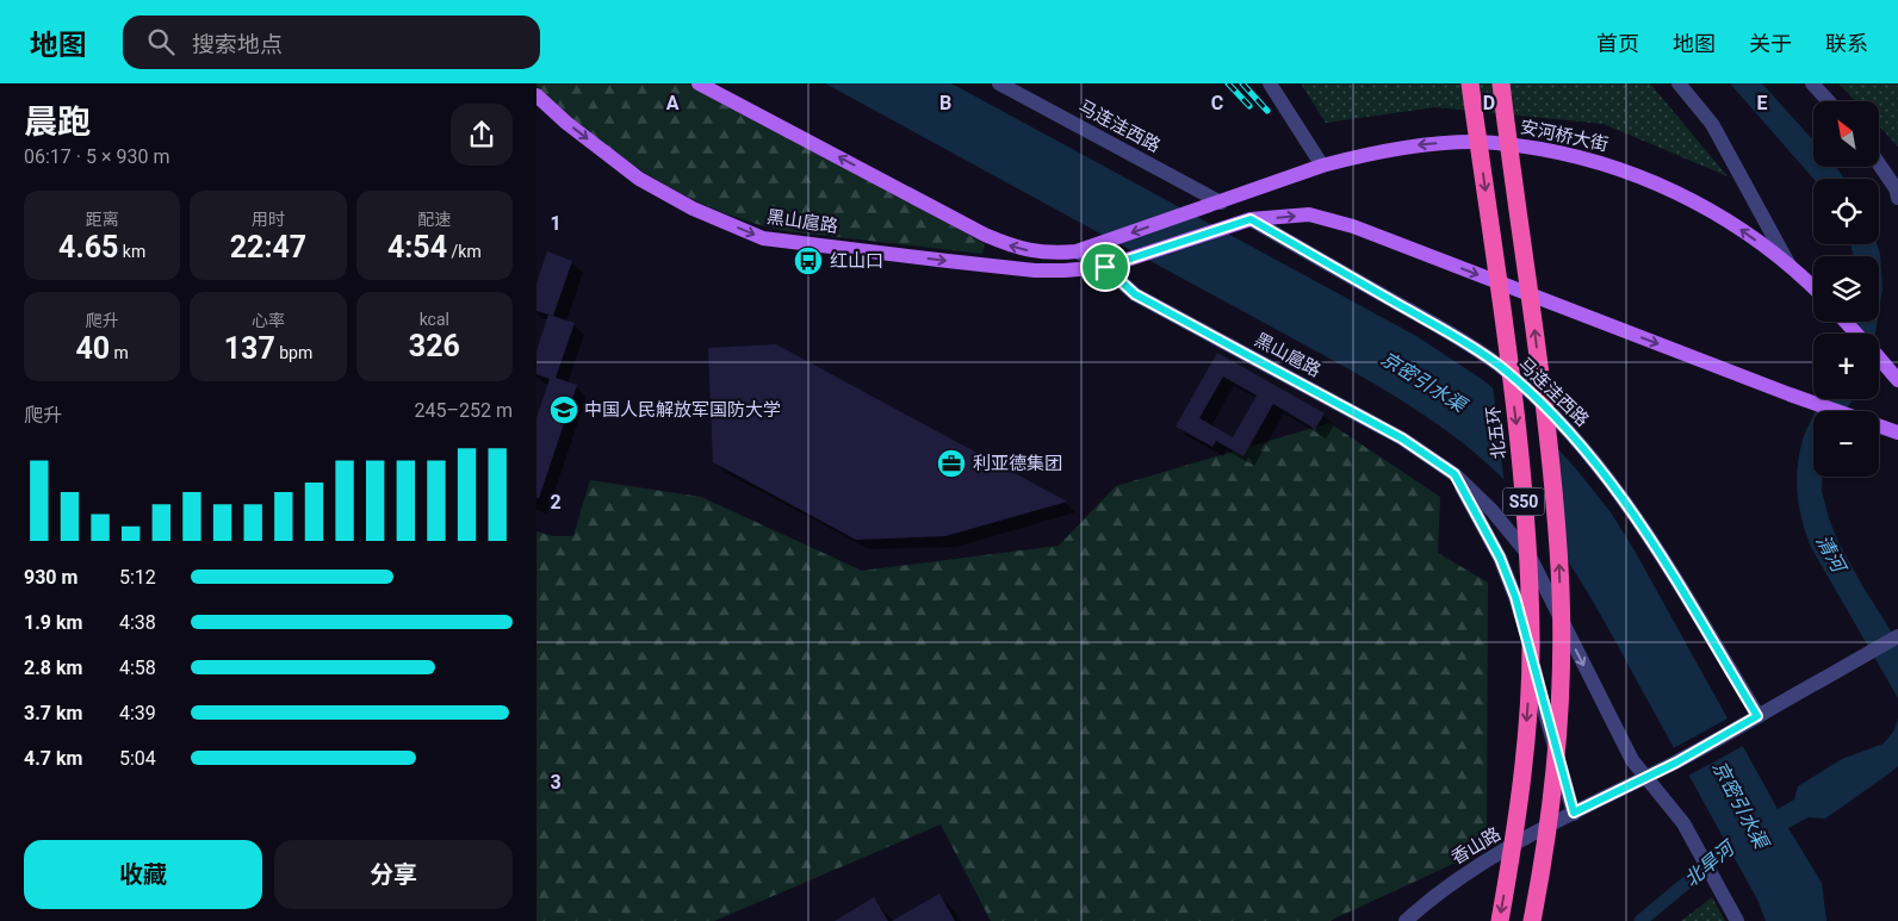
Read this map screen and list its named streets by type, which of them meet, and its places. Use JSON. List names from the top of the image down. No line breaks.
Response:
{"streets":{"highway":["北五环","S50"],"main road":["安河桥大街","黑山扈路"],"street":["马连洼西路","香山路"]},"crossings":[["马连洼西路","安河桥大街"],["马连洼西路","黑山扈路"],["黑山扈路","香山路"]],"one_way":["安河桥大街"],"water":["京密引水渠","清河","北旱河"],"places":{"bus stop":["红山口"],"school or university":["中国人民解放军国防大学"],"office":["利亚德集团"]},"north":"top left","page":{"header":"地图","search":"搜索地点","nav":["首页","地图","关于","联系"],"heading":["晨跑","06:17 · 5 × 930 m"],"map_buttons":["+","−"],"stats":[["距离","4.65 km"],["用时","22:47"],["配速","4:54 /km"],["爬升","40 m"],["心率","137 bpm"],["kcal","326"]],"chart":["爬升","245–252 m"],"list":[{"name":"930 m","note":"5:12"},{"name":"1.9 km","note":"4:38"},{"name":"2.8 km","note":"4:58"},{"name":"3.7 km","note":"4:39"},{"name":"4.7 km","note":"5:04"}],"buttons":["收藏","分享"]},"grid":{"columns":["A","B","C","D","E"],"rows":["1","2","3"]}}
